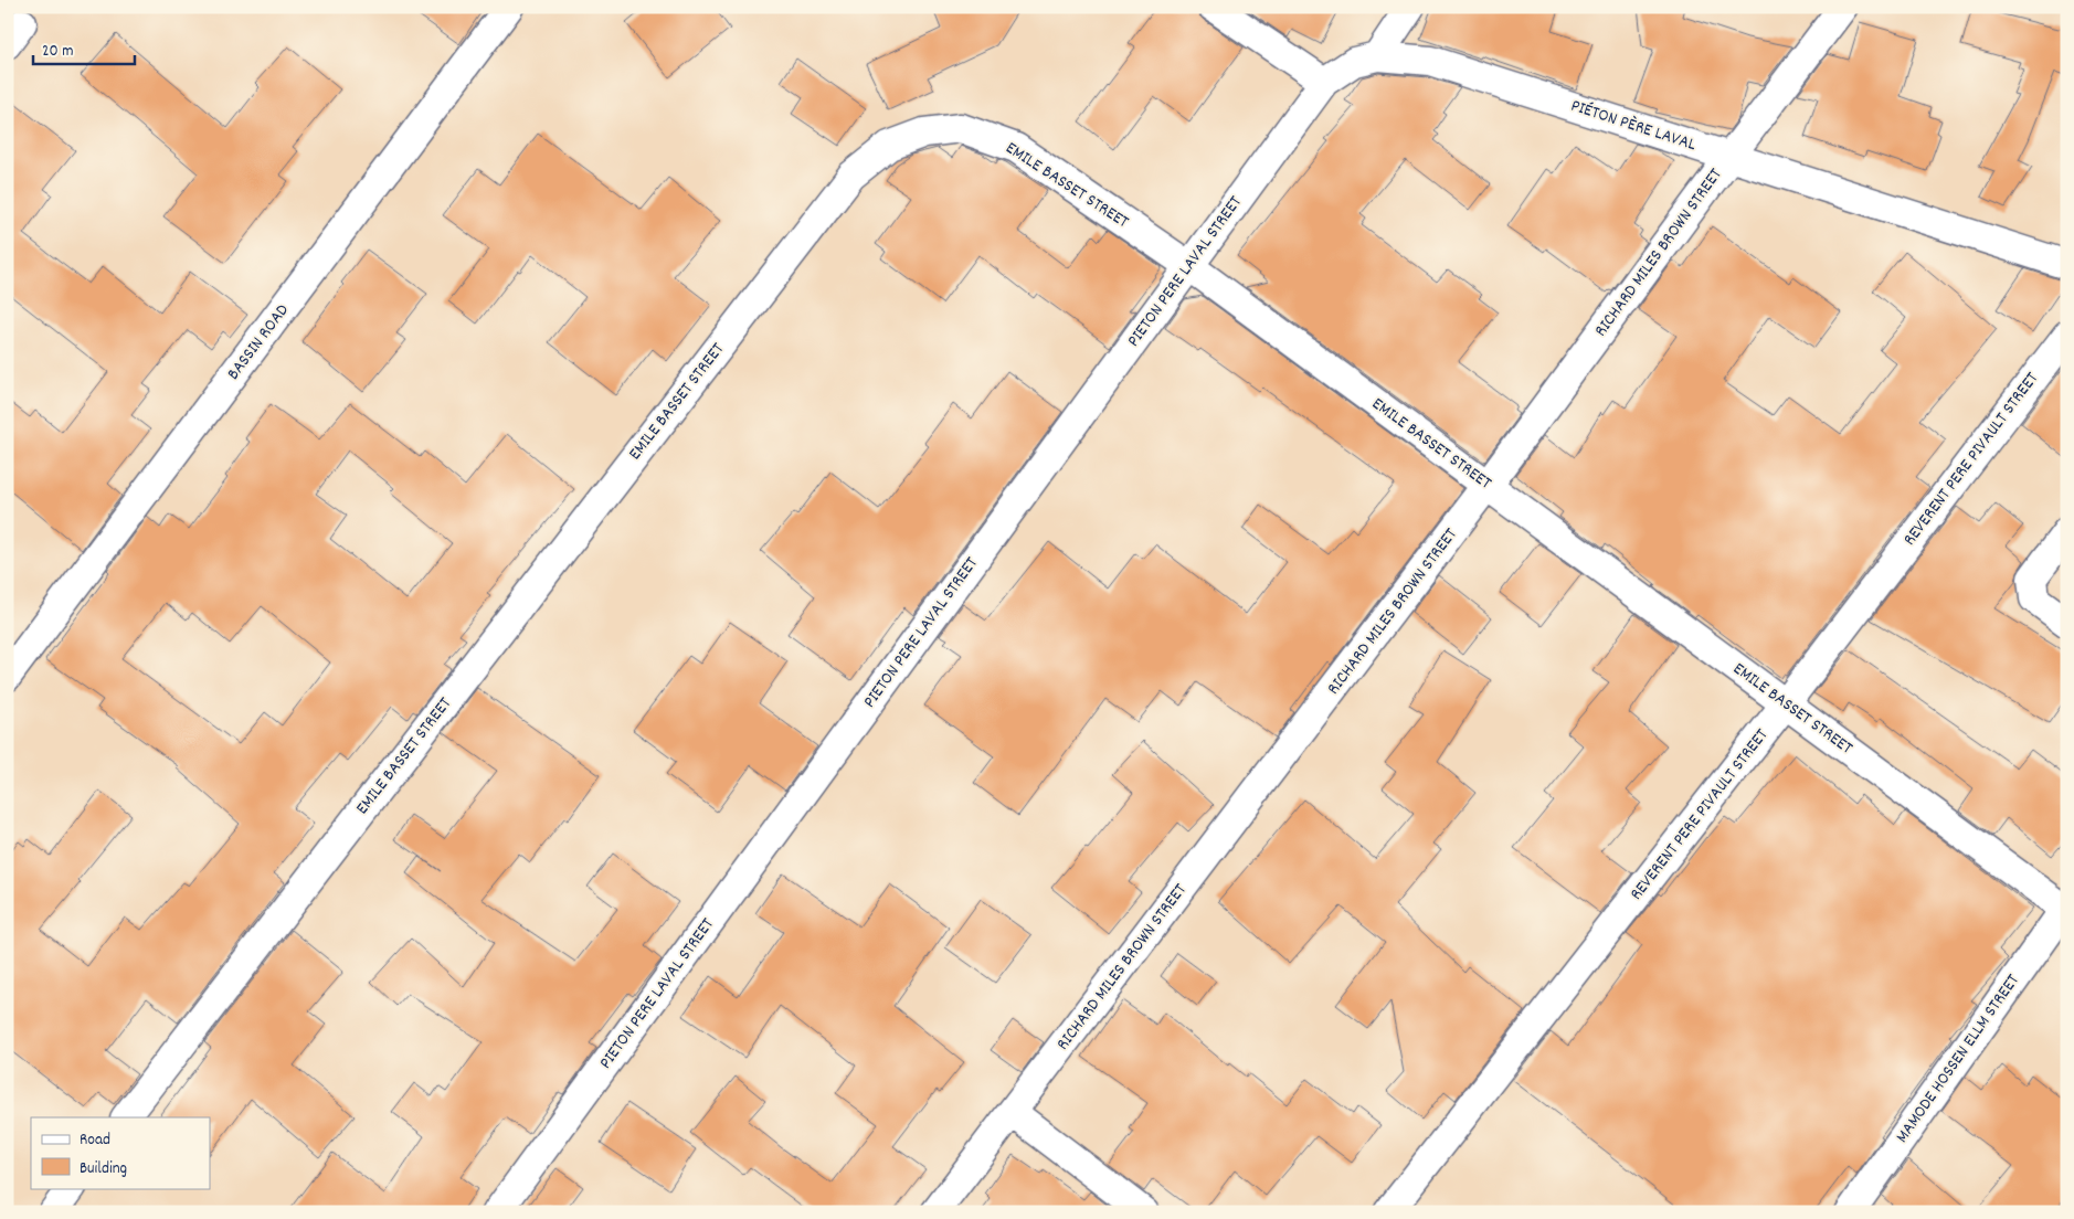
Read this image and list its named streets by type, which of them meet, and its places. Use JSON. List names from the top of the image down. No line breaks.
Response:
{"streets":{"street":["PIÉTON PÈRE LAVAL","EMILE BASSET STREET","RICHARD MILES BROWN STREET","PIETON PERE LAVAL STREET","BASSIN ROAD","REVERENT PERE PIVAULT STREET","MAMODE HOSSEN ELLM STREET"]},"crossings":[["PIÉTON PÈRE LAVAL","RICHARD MILES BROWN STREET"],["PIÉTON PÈRE LAVAL","PIETON PERE LAVAL STREET"],["EMILE BASSET STREET","RICHARD MILES BROWN STREET"],["EMILE BASSET STREET","PIETON PERE LAVAL STREET"],["EMILE BASSET STREET","REVERENT PERE PIVAULT STREET"],["EMILE BASSET STREET","MAMODE HOSSEN ELLM STREET"]],"legend":["Road","Building"],"scale_bar":"20 m"}
